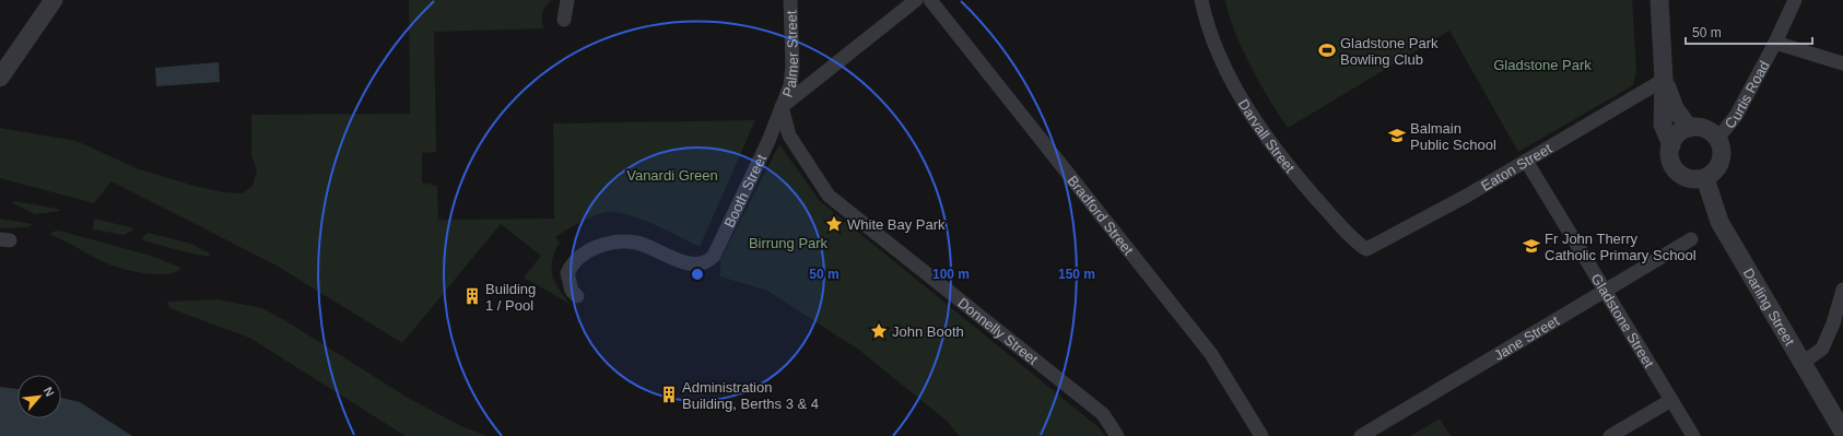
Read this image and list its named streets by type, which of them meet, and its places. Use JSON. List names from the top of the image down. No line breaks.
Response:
{"streets":{"street":["Palmer Street","Curtis Road","Darvall Street","Eaton Street","Booth Street","Bradford Street","Darling Street","Gladstone Street","Donnelly Street","Jane Street"]},"crossings":[["Palmer Street","Booth Street"],["Palmer Street","Donnelly Street"],["Curtis Road","Darling Street"],["Darvall Street","Eaton Street"],["Eaton Street","Gladstone Street"],["Booth Street","Donnelly Street"],["Gladstone Street","Jane Street"]],"parks":["Gladstone Park","Vanardi Green","Birrung Park"],"places":{"sports":["Gladstone Park Bowling Club"],"school or university":["Balmain Public School","Fr John Therry Catholic Primary School"],"place":["White Bay Park","John Booth"],"building":["Building 1 / Pool","Administration Building, Berths 3 & 4"]},"scale_bar":"50 m","north":"top right","rings":["50 m","100 m","150 m"]}
